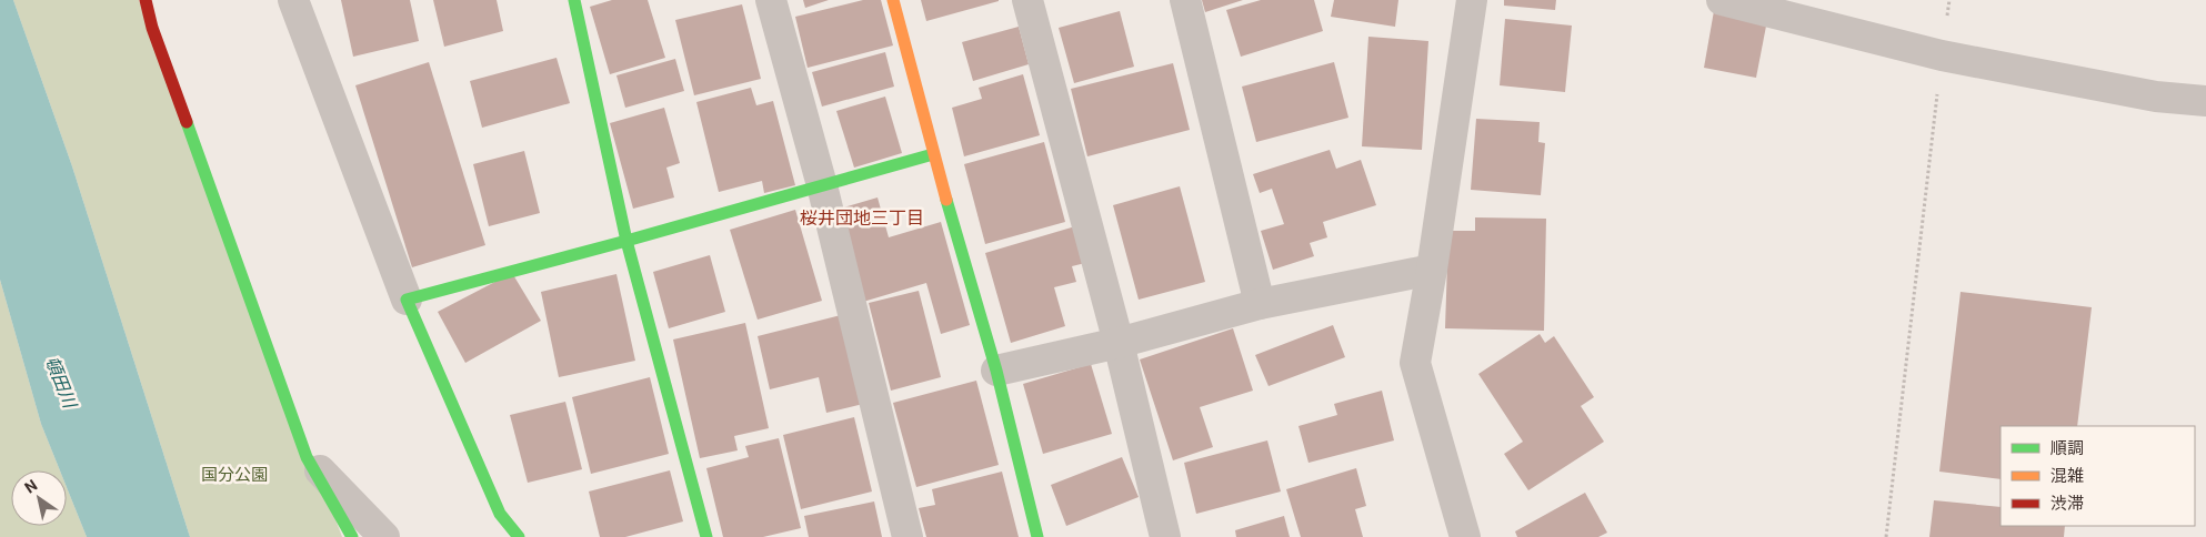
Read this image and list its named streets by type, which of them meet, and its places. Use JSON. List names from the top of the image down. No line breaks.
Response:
{"districts":["桜井団地三丁目"],"water":["頓田川"],"parks":["国分公園"],"legend":["順調","混雑","渋滞"],"north":"top left"}
